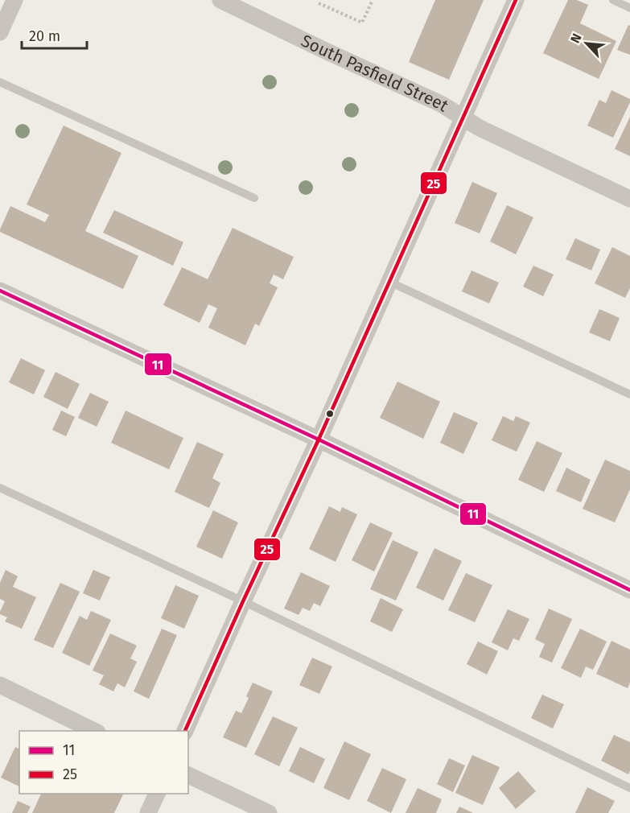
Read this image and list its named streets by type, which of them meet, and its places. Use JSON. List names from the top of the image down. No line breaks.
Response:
{"streets":{"street":["South Pasfield Street"]},"lines":["transit line 25","transit line 11"],"legend":["11","25"],"scale_bar":"20 m","north":"top left"}
